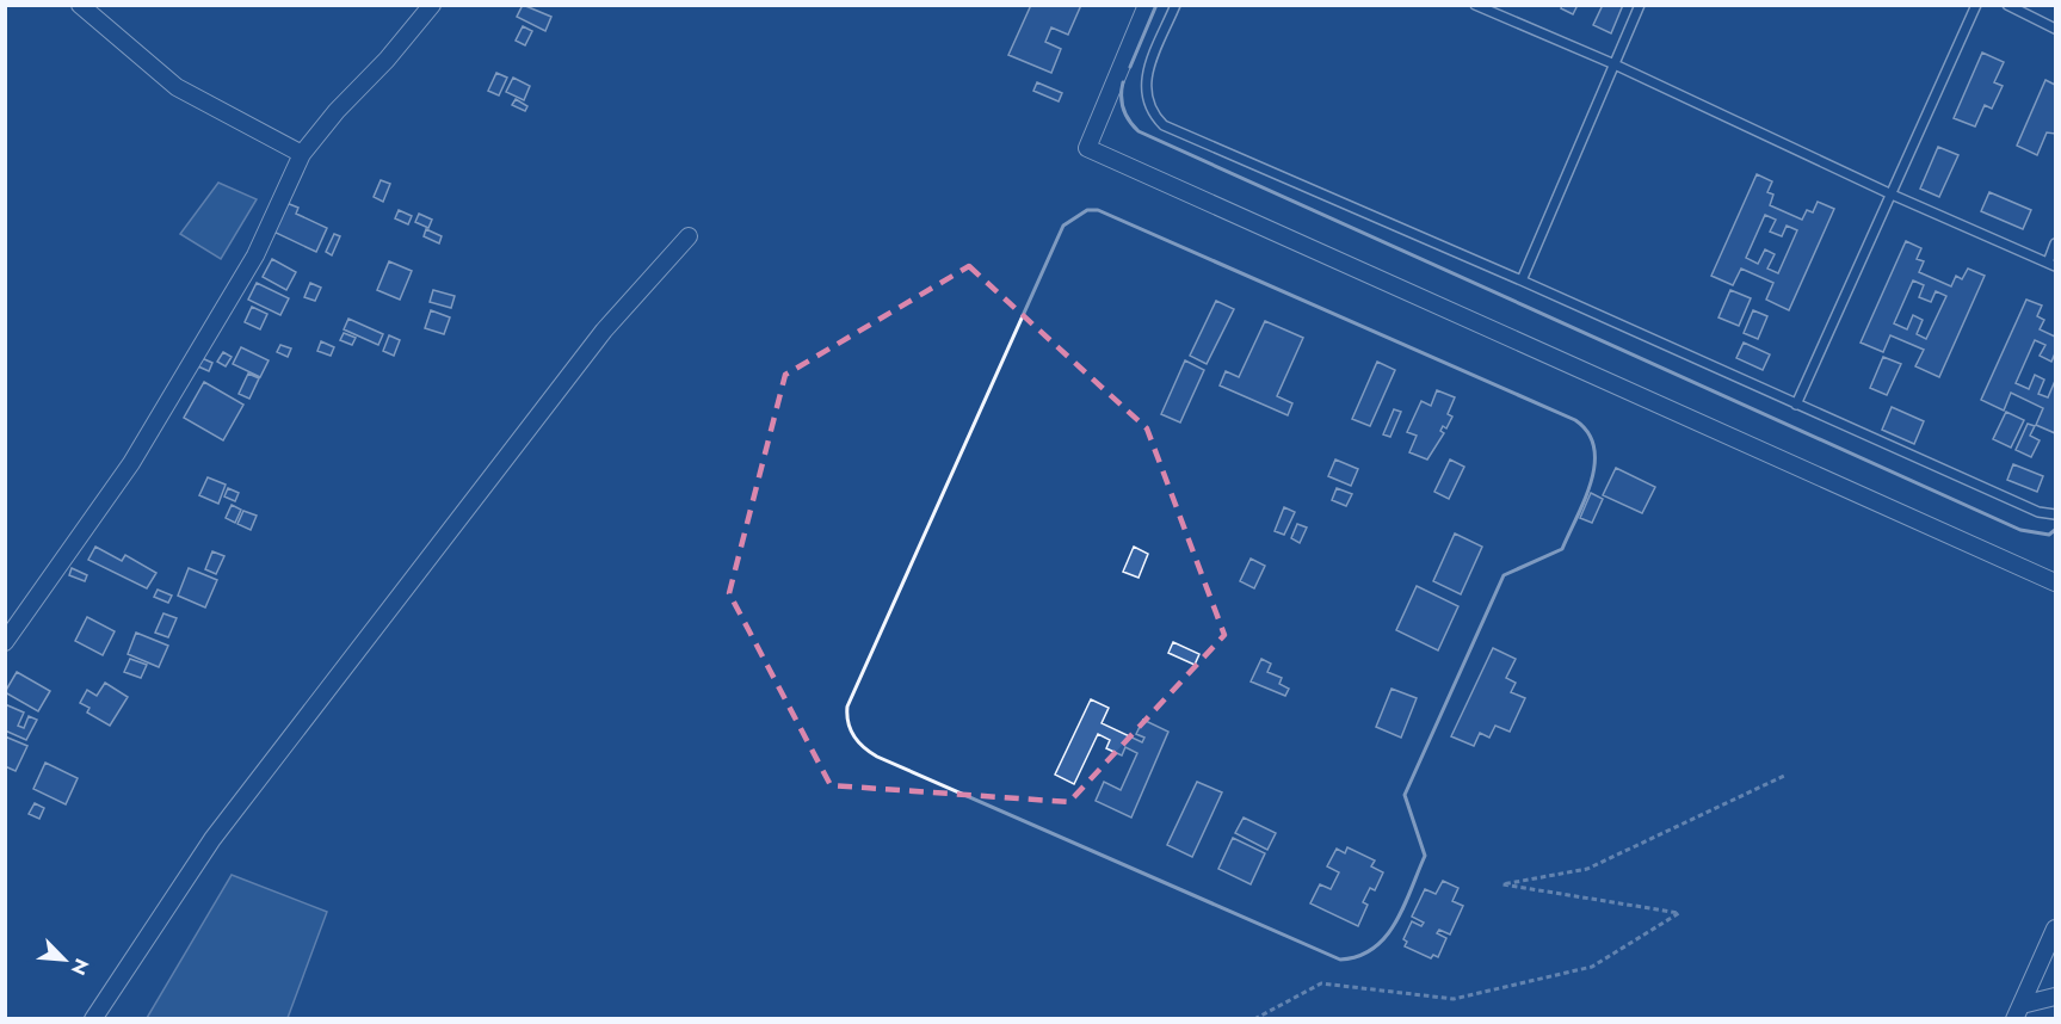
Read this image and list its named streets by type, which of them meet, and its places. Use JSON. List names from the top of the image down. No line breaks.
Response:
{"north":"bottom right"}
